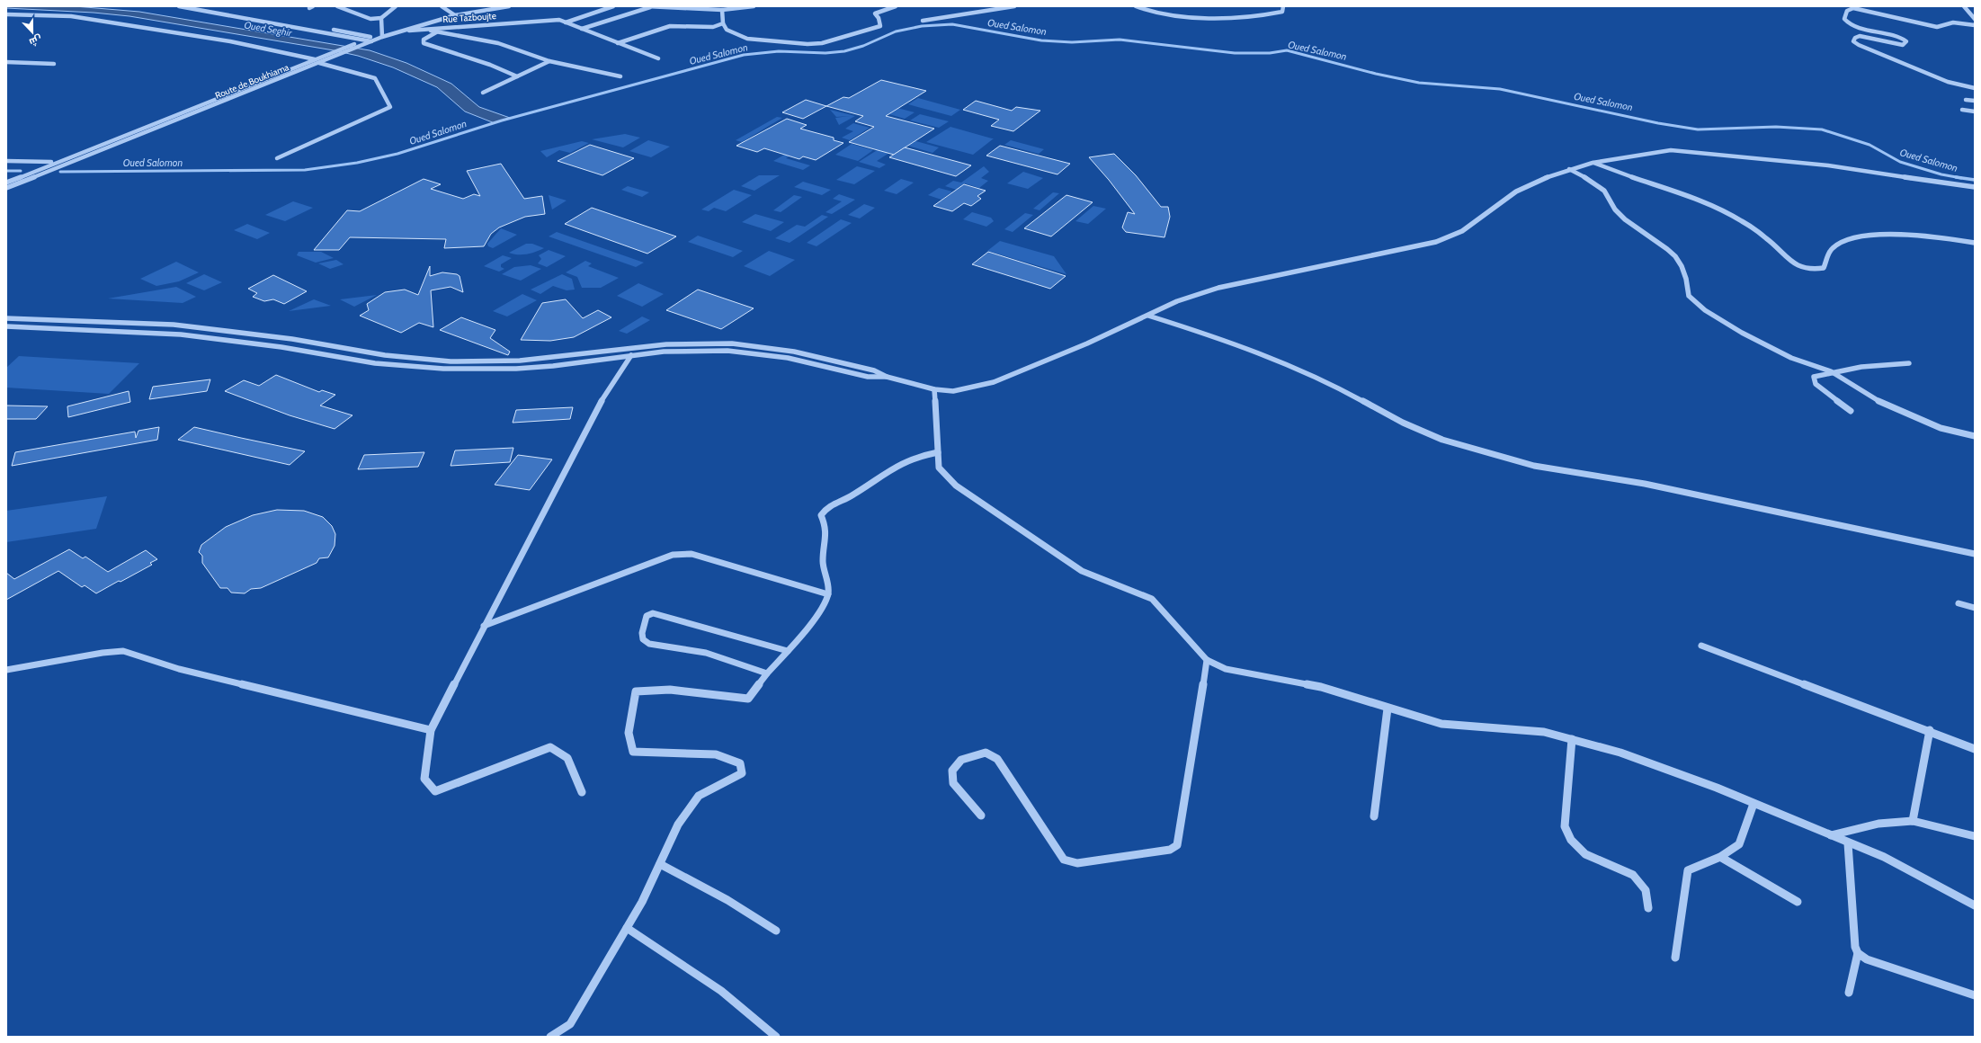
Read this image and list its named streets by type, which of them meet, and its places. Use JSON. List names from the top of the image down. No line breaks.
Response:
{"streets":{"street":["Rue Tazboujte","Route de Boukhiama"]},"crossings":[["Rue Tazboujte","Route de Boukhiama"]],"water":["Oued Salomon","Oued Seghir"],"north":"bottom"}
